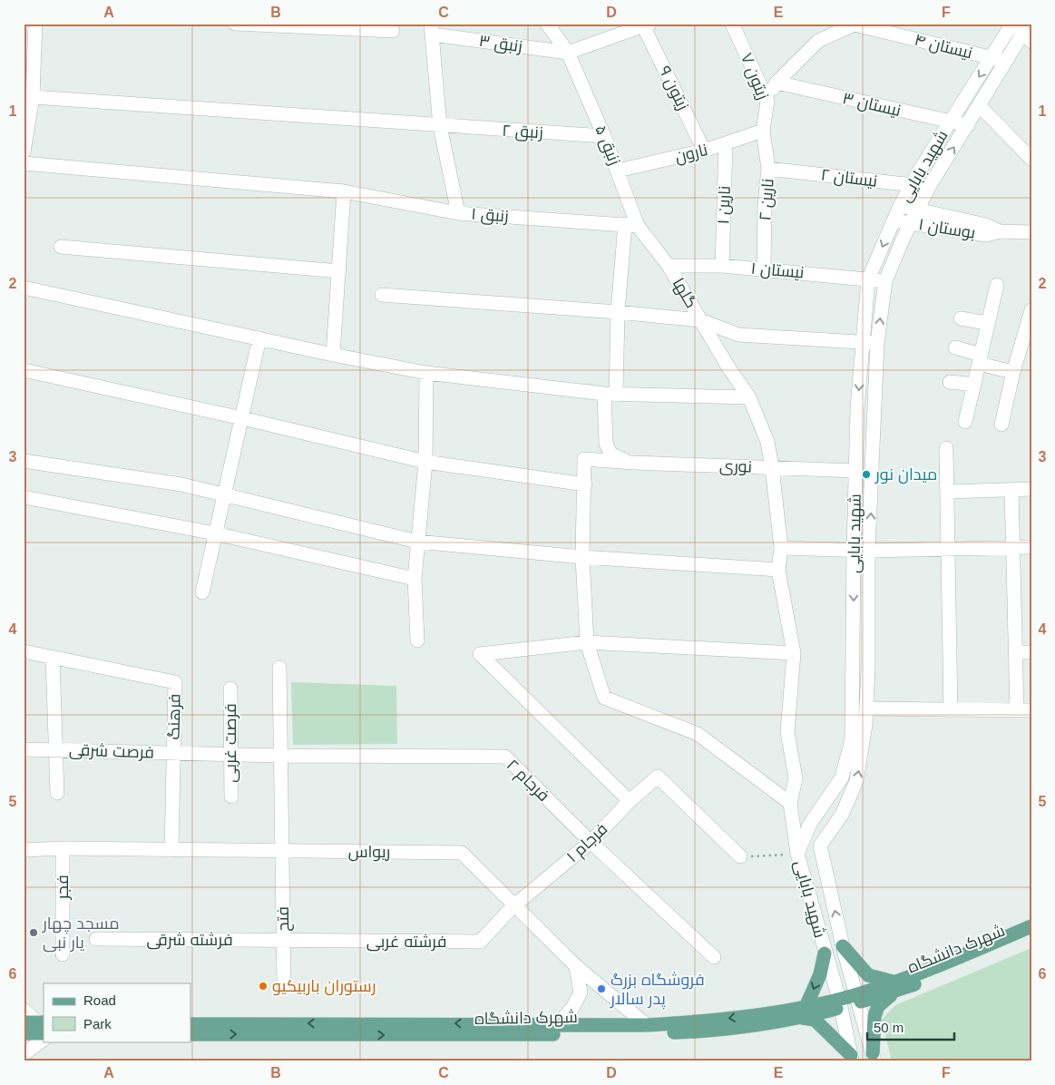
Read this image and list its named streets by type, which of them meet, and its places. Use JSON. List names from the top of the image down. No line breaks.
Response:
{"streets":{"main road":["شهرک دانشگاه"],"street":["زنبق ۳","نیستان ۴","زیتون ۷","زیتون ۹","نیستان ۳","زنبق ۲","زنبق ۵","نارون","شهید بابایی","نیستان ۲","نارین ۲","نارین ۱","زنبق ۱","بوستان ۱","نیستان ۱","گلها","نوری","فرهنگ","فرصت غربی","فرصت شرقی","فرجام ۲","فرجام ۱","ریواس","فجر","فتح","فرشته شرقی","فرشته غربی"]},"crossings":[["زنبق ۳","زنبق ۵"],["نیستان ۴","شهید بابایی"],["زیتون ۷","نارون"],["زیتون ۷","نارین ۲"],["زیتون ۹","نارون"],["نیستان ۳","شهید بابایی"],["زنبق ۲","زنبق ۵"],["زنبق ۵","نارون"],["زنبق ۵","زنبق ۱"],["زنبق ۵","نیستان ۱"],["زنبق ۵","گلها"],["نارون","نارین ۲"],["نارون","نارین ۱"],["شهید بابایی","نیستان ۲"],["شهید بابایی","بوستان ۱"],["شهید بابایی","نیستان ۱"],["شهید بابایی","گلها"],["شهید بابایی","نوری"],["نیستان ۲","نارین ۲"],["نارین ۲","نیستان ۱"],["نارین ۱","نیستان ۱"],["نیستان ۱","گلها"],["گلها","نوری"],["فرهنگ","فرصت شرقی"],["فرهنگ","ریواس"],["فرصت غربی","فرصت شرقی"],["فرصت شرقی","فرجام ۲"],["فرصت شرقی","فتح"],["فرجام ۲","فرجام ۱"],["فرجام ۲","فتح"],["فرجام ۱","ریواس"],["فرجام ۱","فرشته غربی"],["ریواس","فجر"],["ریواس","فتح"],["ریواس","فرشته غربی"],["فتح","فرشته شرقی"],["فتح","فرشته غربی"],["فرشته شرقی","فرشته غربی"]],"places":["میدان نور","مسجد چهار یار نبی","رستوران باربیکیو","فروشگاه بزرگ پدر سالار"],"legend":["Road","Park"],"scale_bar":"50 m","grid":{"columns":["A","B","C","D","E","F"],"rows":["1","2","3","4","5","6"]}}
